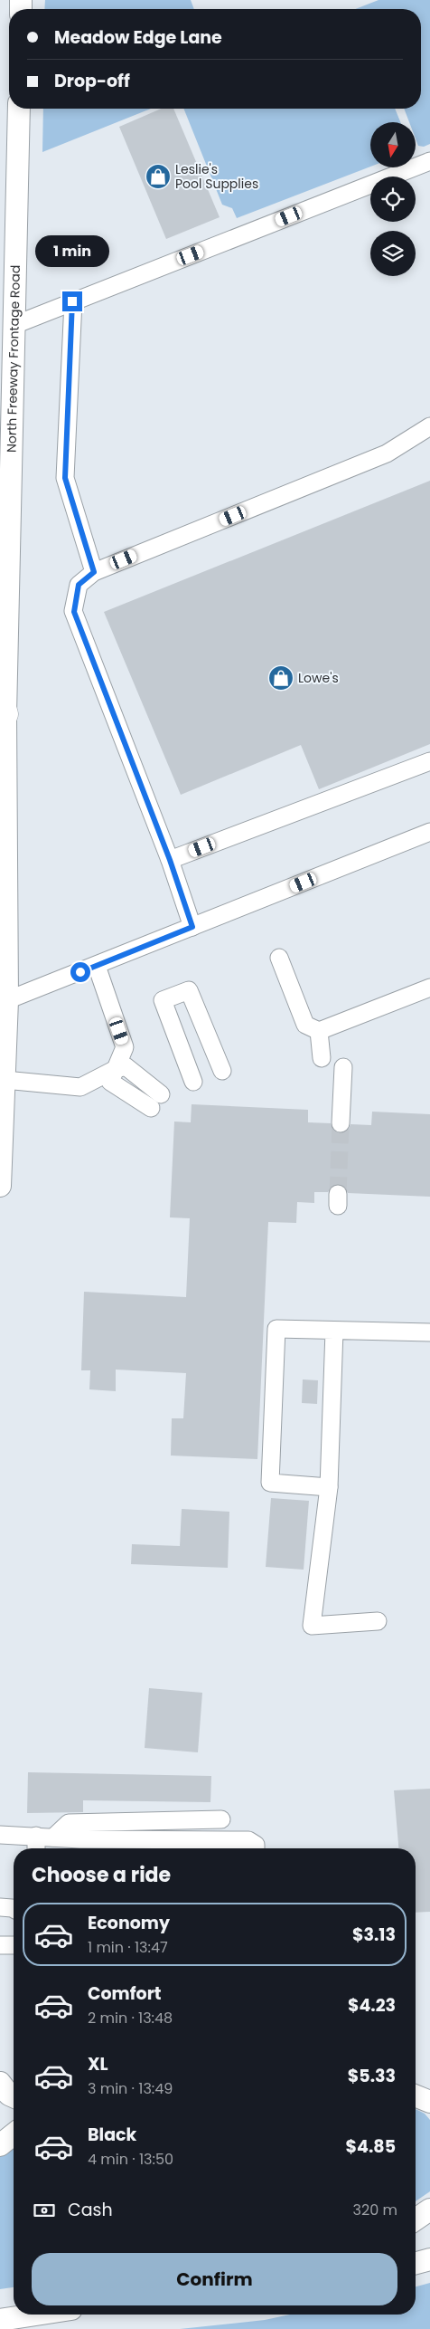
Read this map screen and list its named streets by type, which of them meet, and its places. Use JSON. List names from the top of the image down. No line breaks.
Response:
{"streets":{"main road":["North Freeway Frontage Road"]},"places":{"shop":["Leslie's Pool Supplies","Lowe's"]},"north":"bottom","page":{"banner":["Meadow Edge Lane","Drop-off"],"bubble":"1 min","heading":"Choose a ride","list":[{"name":"Economy","note":"1 min · 13:47","value":"$3.13"},{"name":"Comfort","note":"2 min · 13:48","value":"$4.23"},{"name":"XL","note":"3 min · 13:49","value":"$5.33"},{"name":"Black","note":"4 min · 13:50","value":"$4.85"}],"pay":["Cash","320 m"],"buttons":"Confirm"}}
